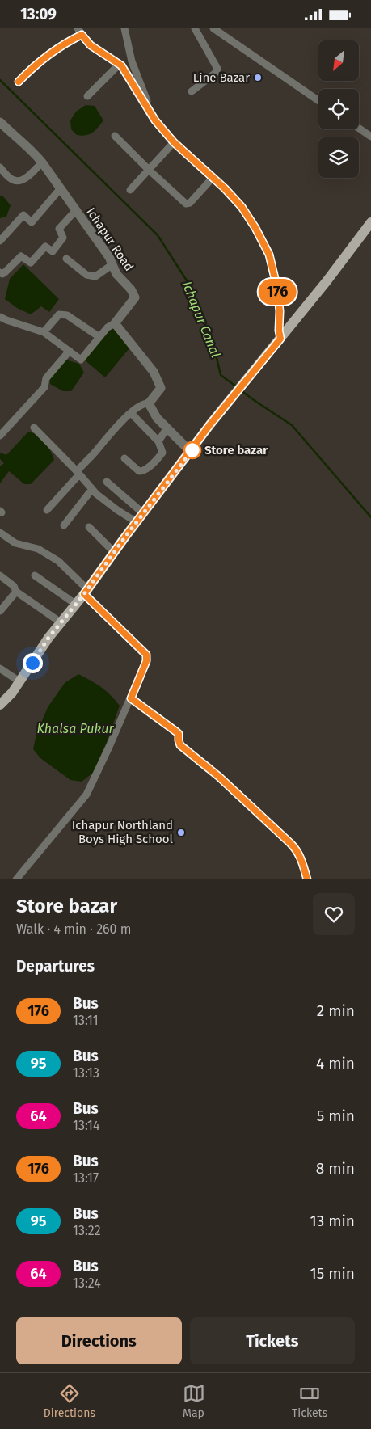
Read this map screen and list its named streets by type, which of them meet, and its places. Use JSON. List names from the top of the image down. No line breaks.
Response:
{"streets":{"street":["Ichapur Road"]},"water":["Ichapur Canal","Khalsa Pukur"],"places":["Line Bazar","Store bazar","Ichapur Northland Boys High School"],"lines":["bus line 176"],"north":"bottom left","page":{"status":"13:09","on_map":"176","heading":[["Store bazar","Walk · 4 min · 260 m"],"Departures"],"list":[{"mark":"176","name":"Bus","note":"13:11","value":"2 min"},{"mark":"95","name":"Bus","note":"13:13","value":"4 min"},{"mark":"64","name":"Bus","note":"13:14","value":"5 min"},{"mark":"176","name":"Bus","note":"13:17","value":"8 min"},{"mark":"95","name":"Bus","note":"13:22","value":"13 min"},{"mark":"64","name":"Bus","note":"13:24","value":"15 min"}],"buttons":["Directions","Tickets"],"tabs":["Directions","Map","Tickets"]}}
